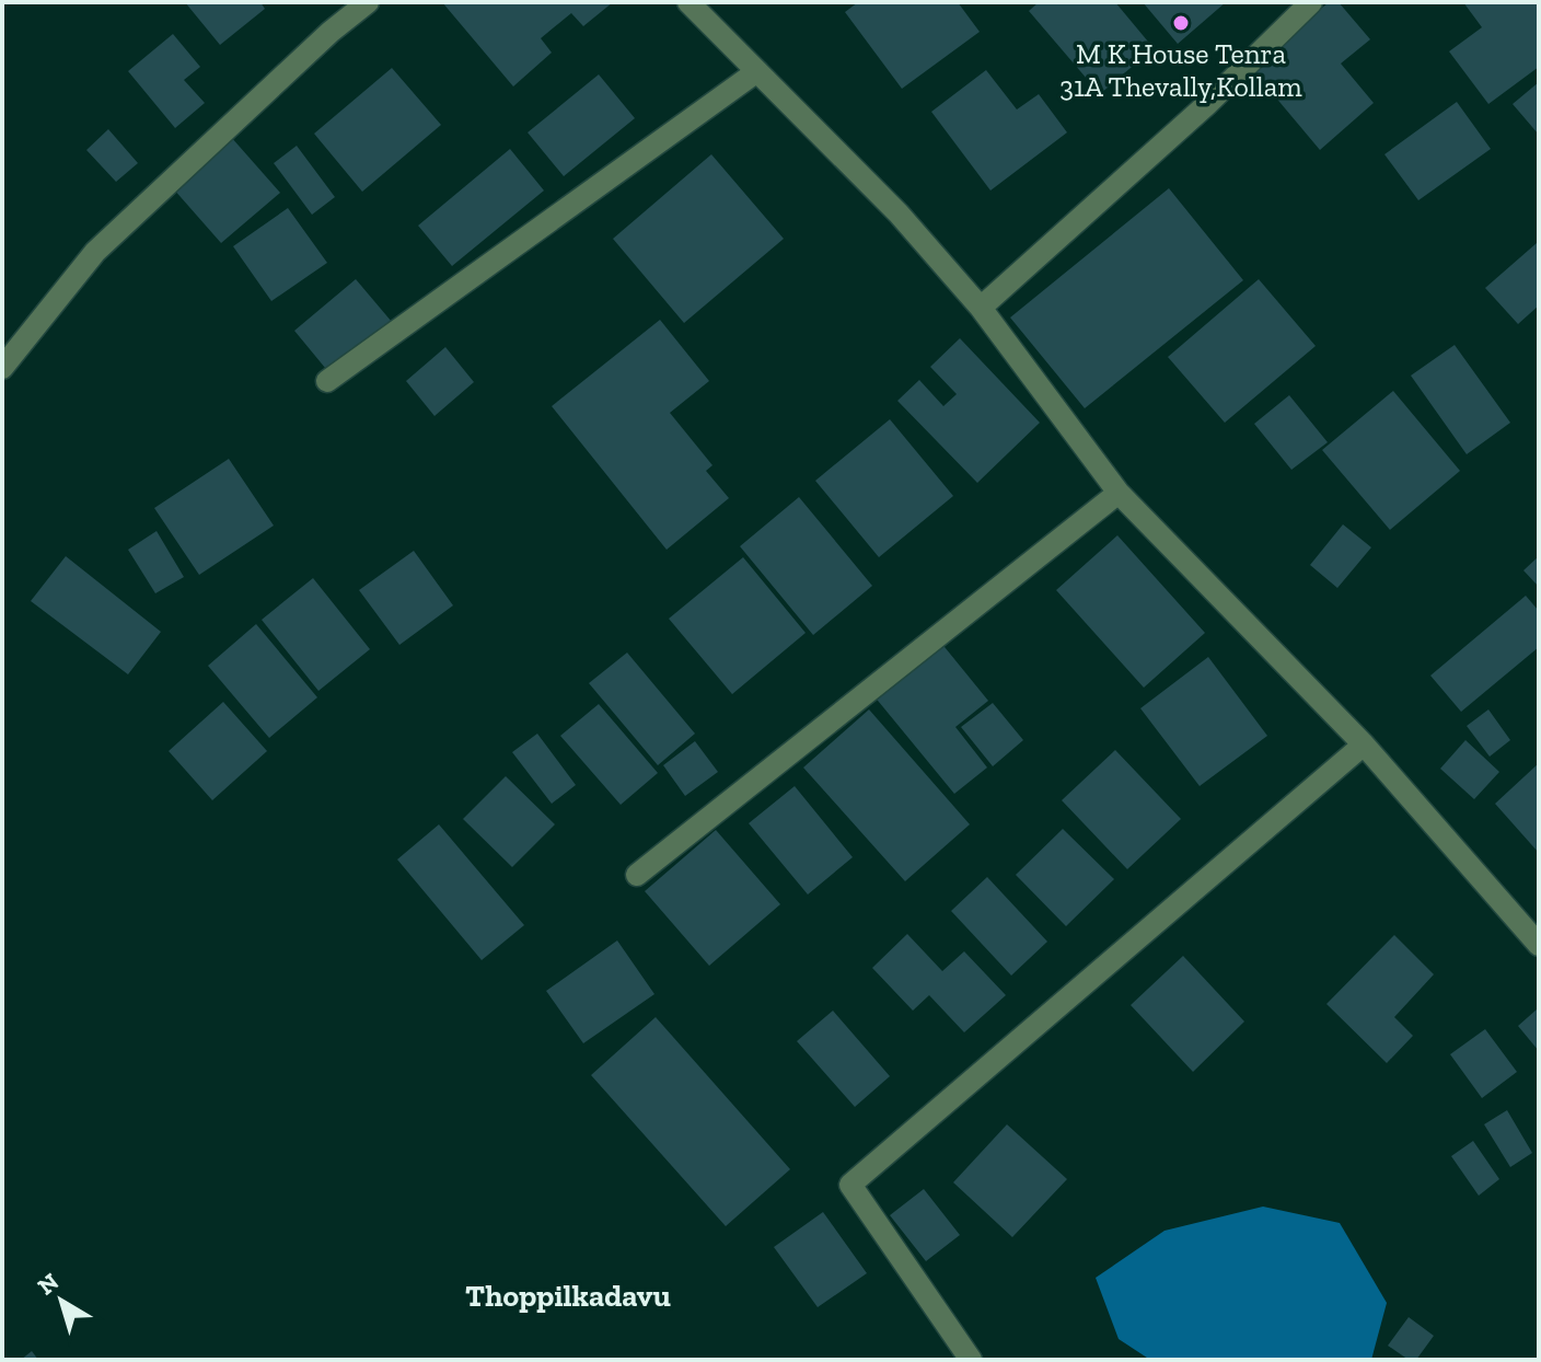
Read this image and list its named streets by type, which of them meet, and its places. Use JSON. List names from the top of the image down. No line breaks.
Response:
{"districts":["Thoppilkadavu"],"places":["M K House Tenra 31A Thevally,Kollam"],"north":"top left"}
